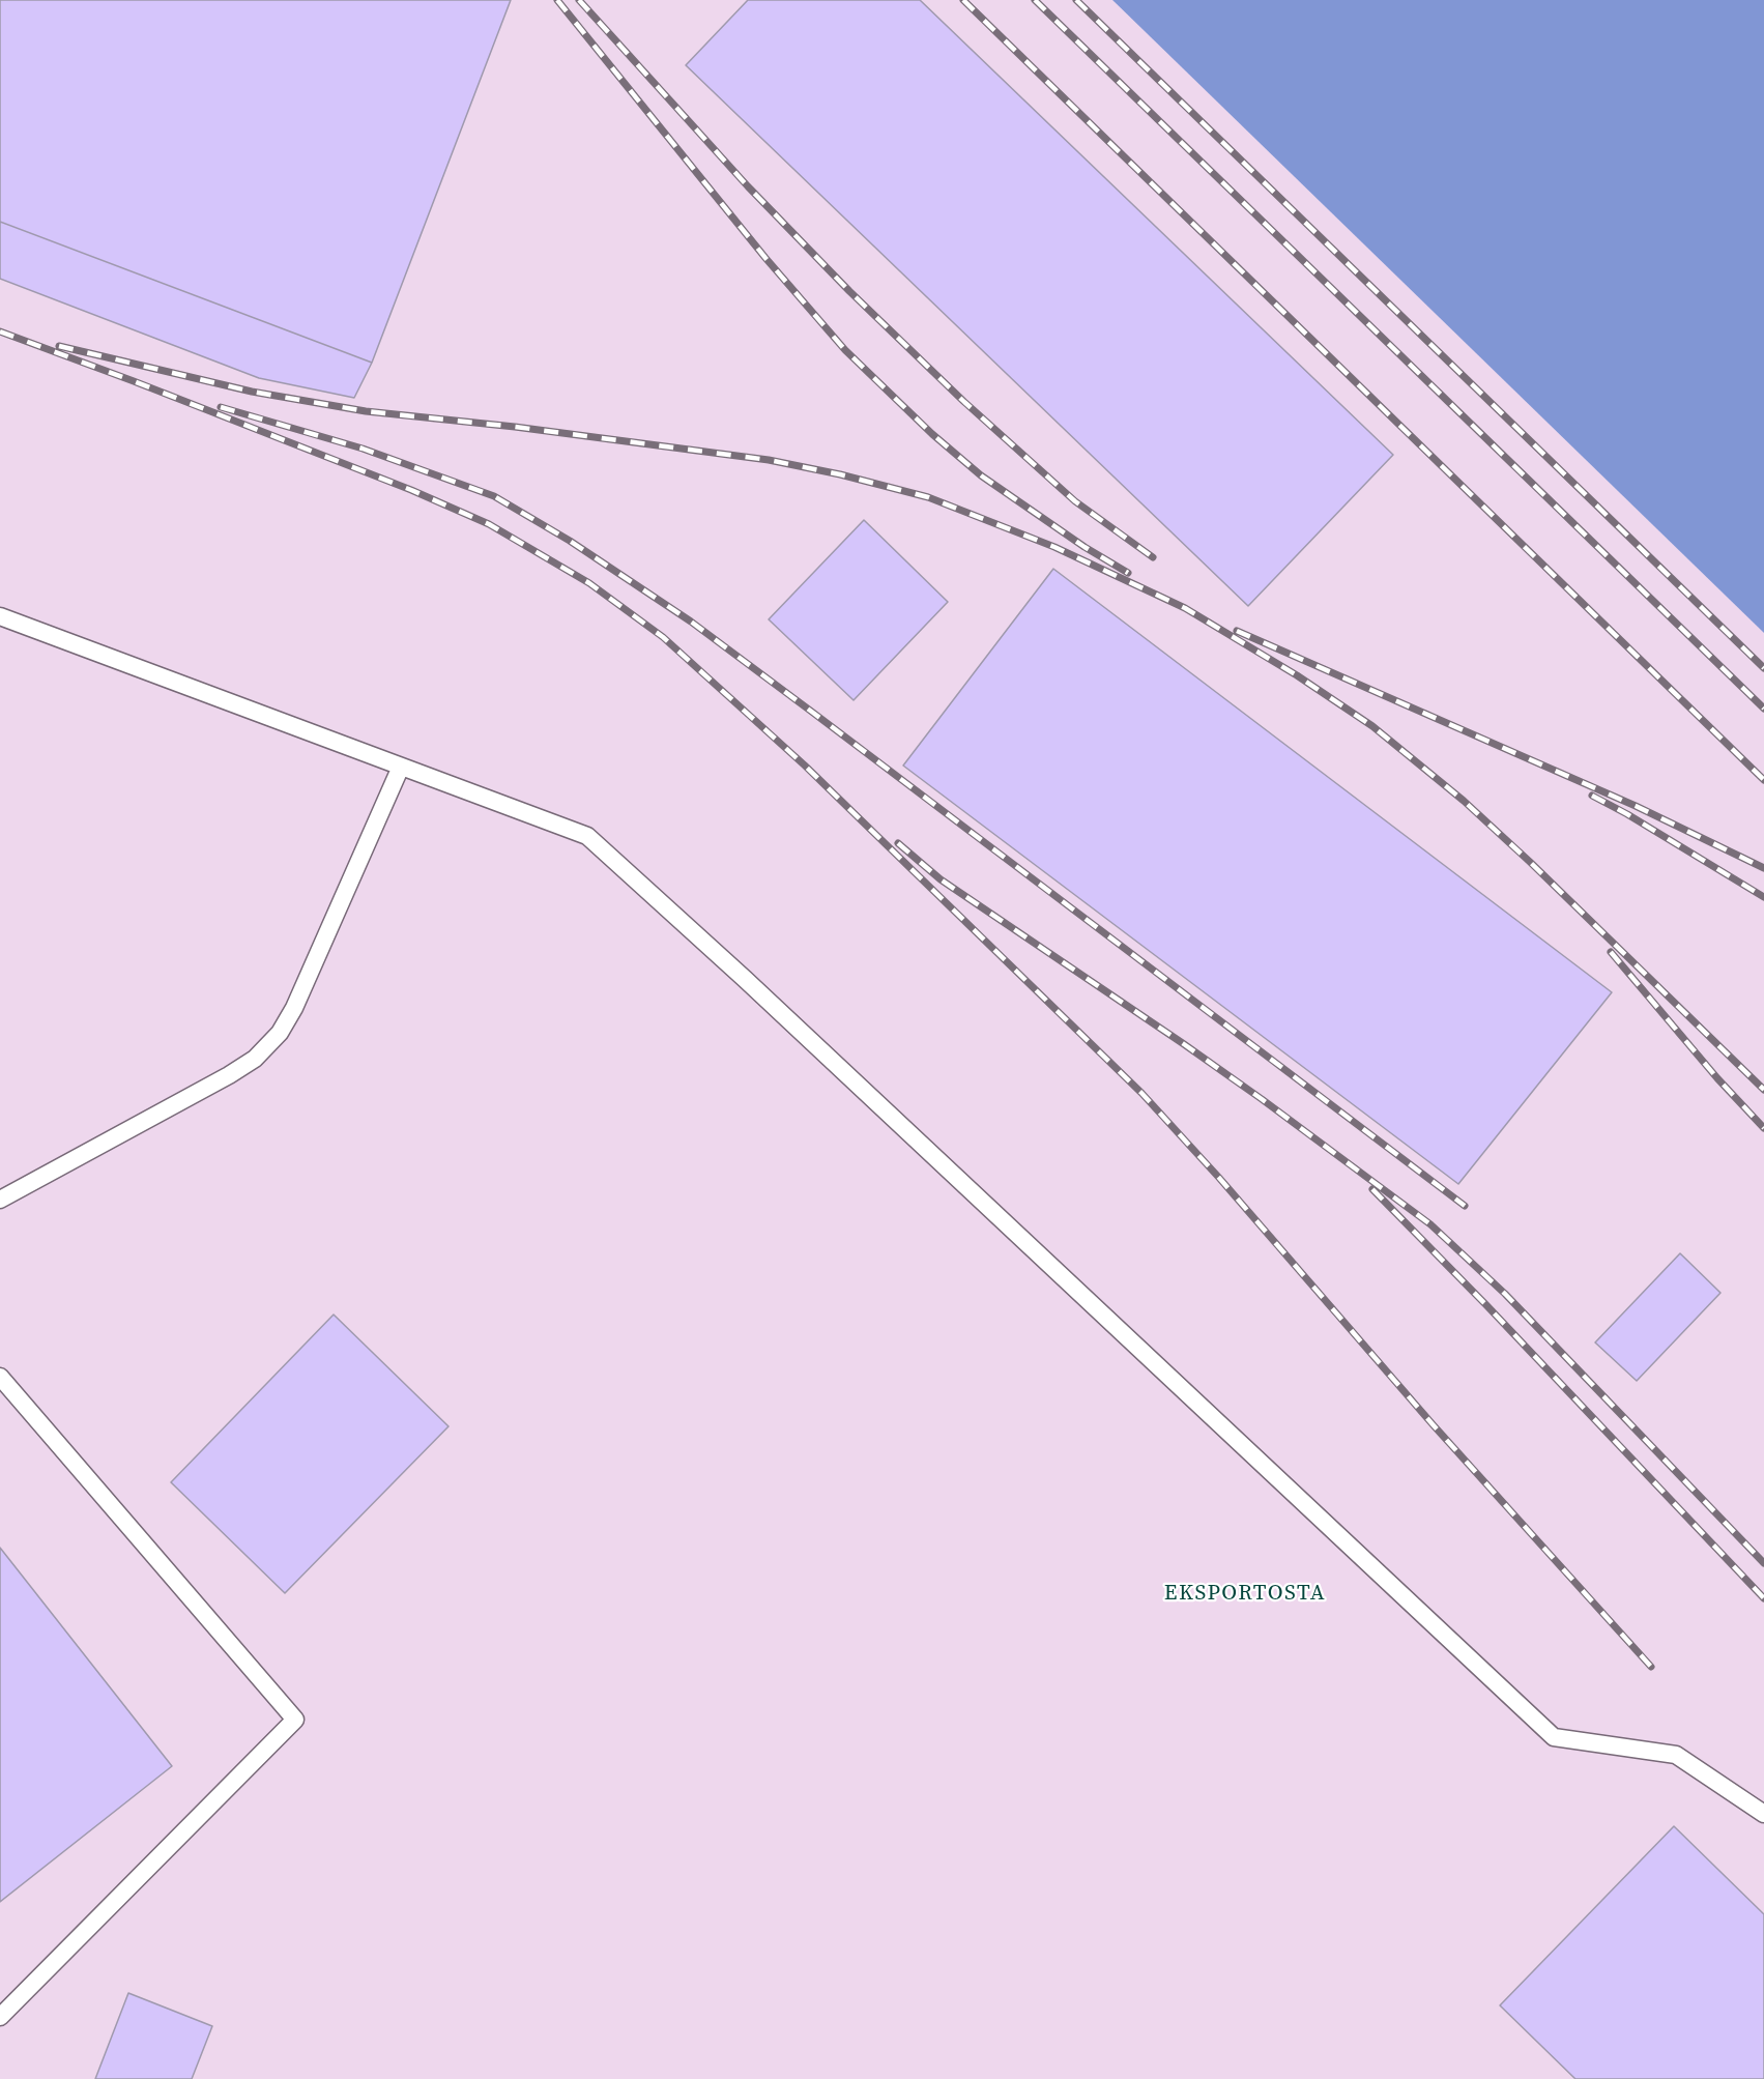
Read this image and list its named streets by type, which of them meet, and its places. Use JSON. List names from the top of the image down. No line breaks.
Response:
{"districts":["EKSPORTOSTA"]}
